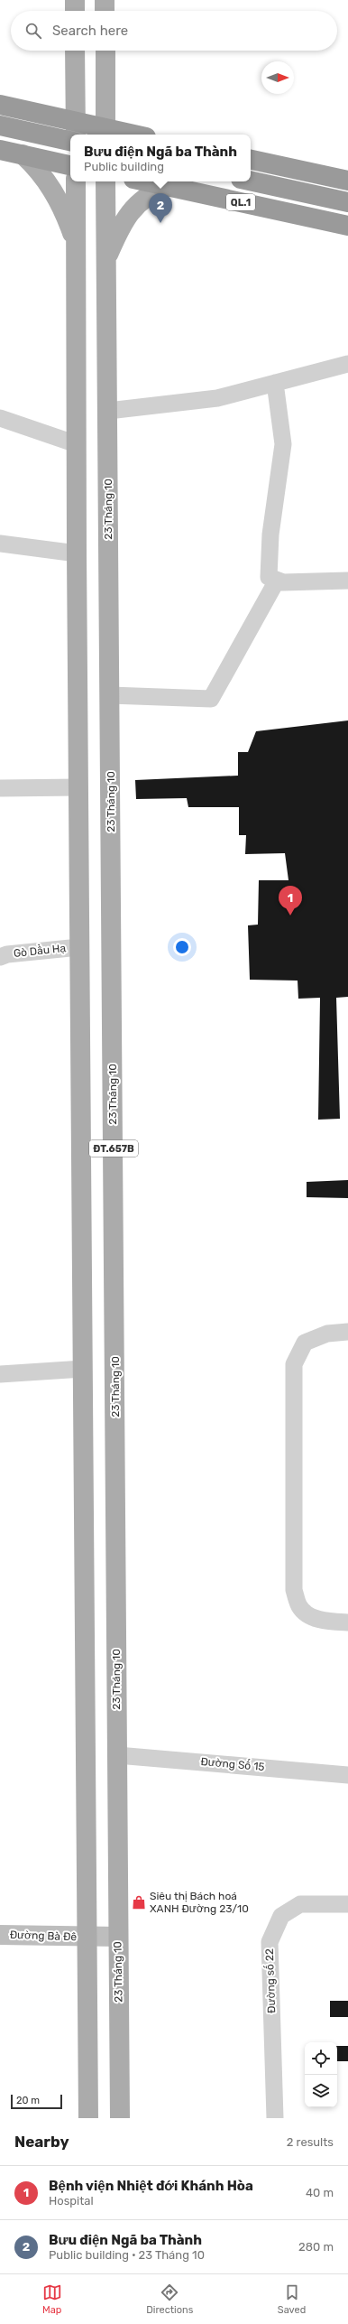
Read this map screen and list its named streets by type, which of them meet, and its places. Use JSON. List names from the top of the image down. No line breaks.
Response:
{"streets":{"highway":["QL.1"],"main road":["23 Tháng 10","ĐT.657B"],"street":["Gò Dầu Hạ","Đường Số 15","Đường Bà Đê","Đường số 22"]},"crossings":[["QL.1","ĐT.657B"],["23 Tháng 10","ĐT.657B"],["23 Tháng 10","Đường Số 15"],["23 Tháng 10","Đường Bà Đê"],["Gò Dầu Hạ","ĐT.657B"],["ĐT.657B","Đường Bà Đê"]],"places":{"shop":["Siêu thị Bách hoá XANH Đường 23/10"]},"scale_bar":"20 m","north":"right","page":{"search":"Search here","popup":["Bưu điện Ngã ba Thành","Public building"],"pins":["2","1"],"scale":"20 m","heading":["Nearby","2 results"],"list":[{"mark":"1","name":"Bệnh viện Nhiệt đới Khánh Hòa","note":"Hospital","value":"40 m"},{"mark":"2","name":"Bưu điện Ngã ba Thành","note":"Public building · 23 Tháng 10","value":"280 m"}],"nav":["Map","Directions","Saved"]}}
